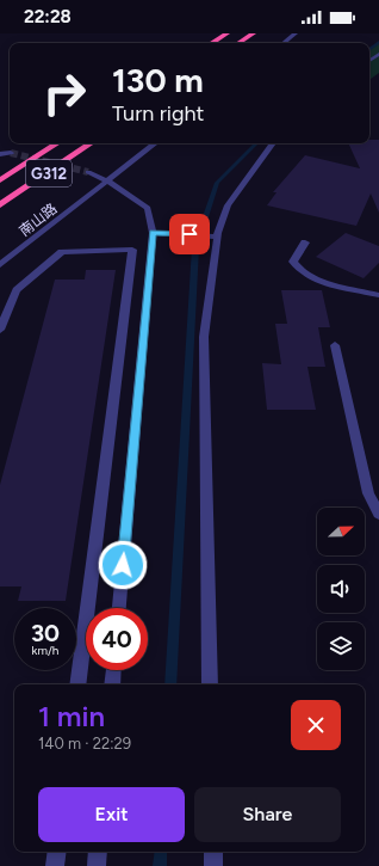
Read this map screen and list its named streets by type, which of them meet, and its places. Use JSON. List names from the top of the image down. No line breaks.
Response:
{"streets":{"highway":["G312"],"street":["南山路"]},"north":"right","page":{"status":"22:28","turn":["130 m","Turn right"],"speed":"30 km/h","limit":"40","heading":["1 min","140 m · 22:29"],"buttons":["Exit","Share"]}}
